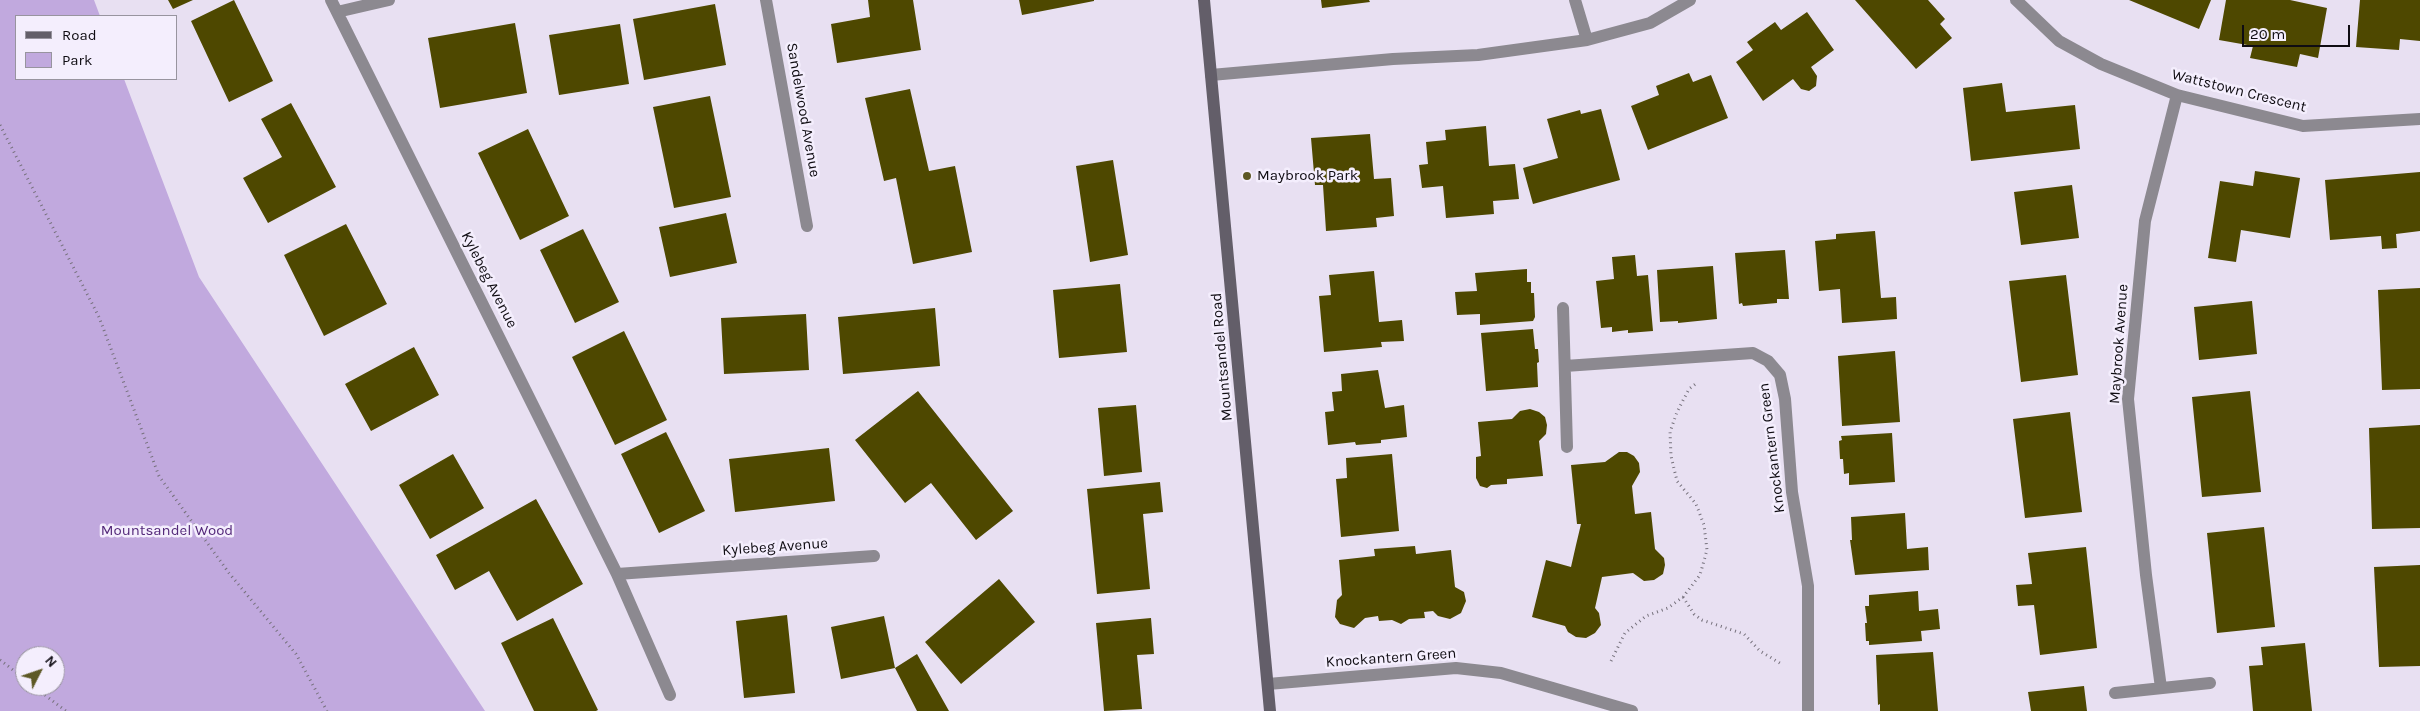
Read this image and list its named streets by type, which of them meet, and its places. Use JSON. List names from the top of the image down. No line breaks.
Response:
{"streets":{"street":["Wattstown Crescent","Sandelwood Avenue","Kylebeg Avenue","Maybrook Avenue","Mountsandel Road","Knockantern Green"]},"crossings":[["Wattstown Crescent","Maybrook Avenue"],["Mountsandel Road","Knockantern Green"]],"parks":["Mountsandel Wood"],"places":["Maybrook Park"],"legend":["Road","Park"],"scale_bar":"20 m","north":"top right"}
